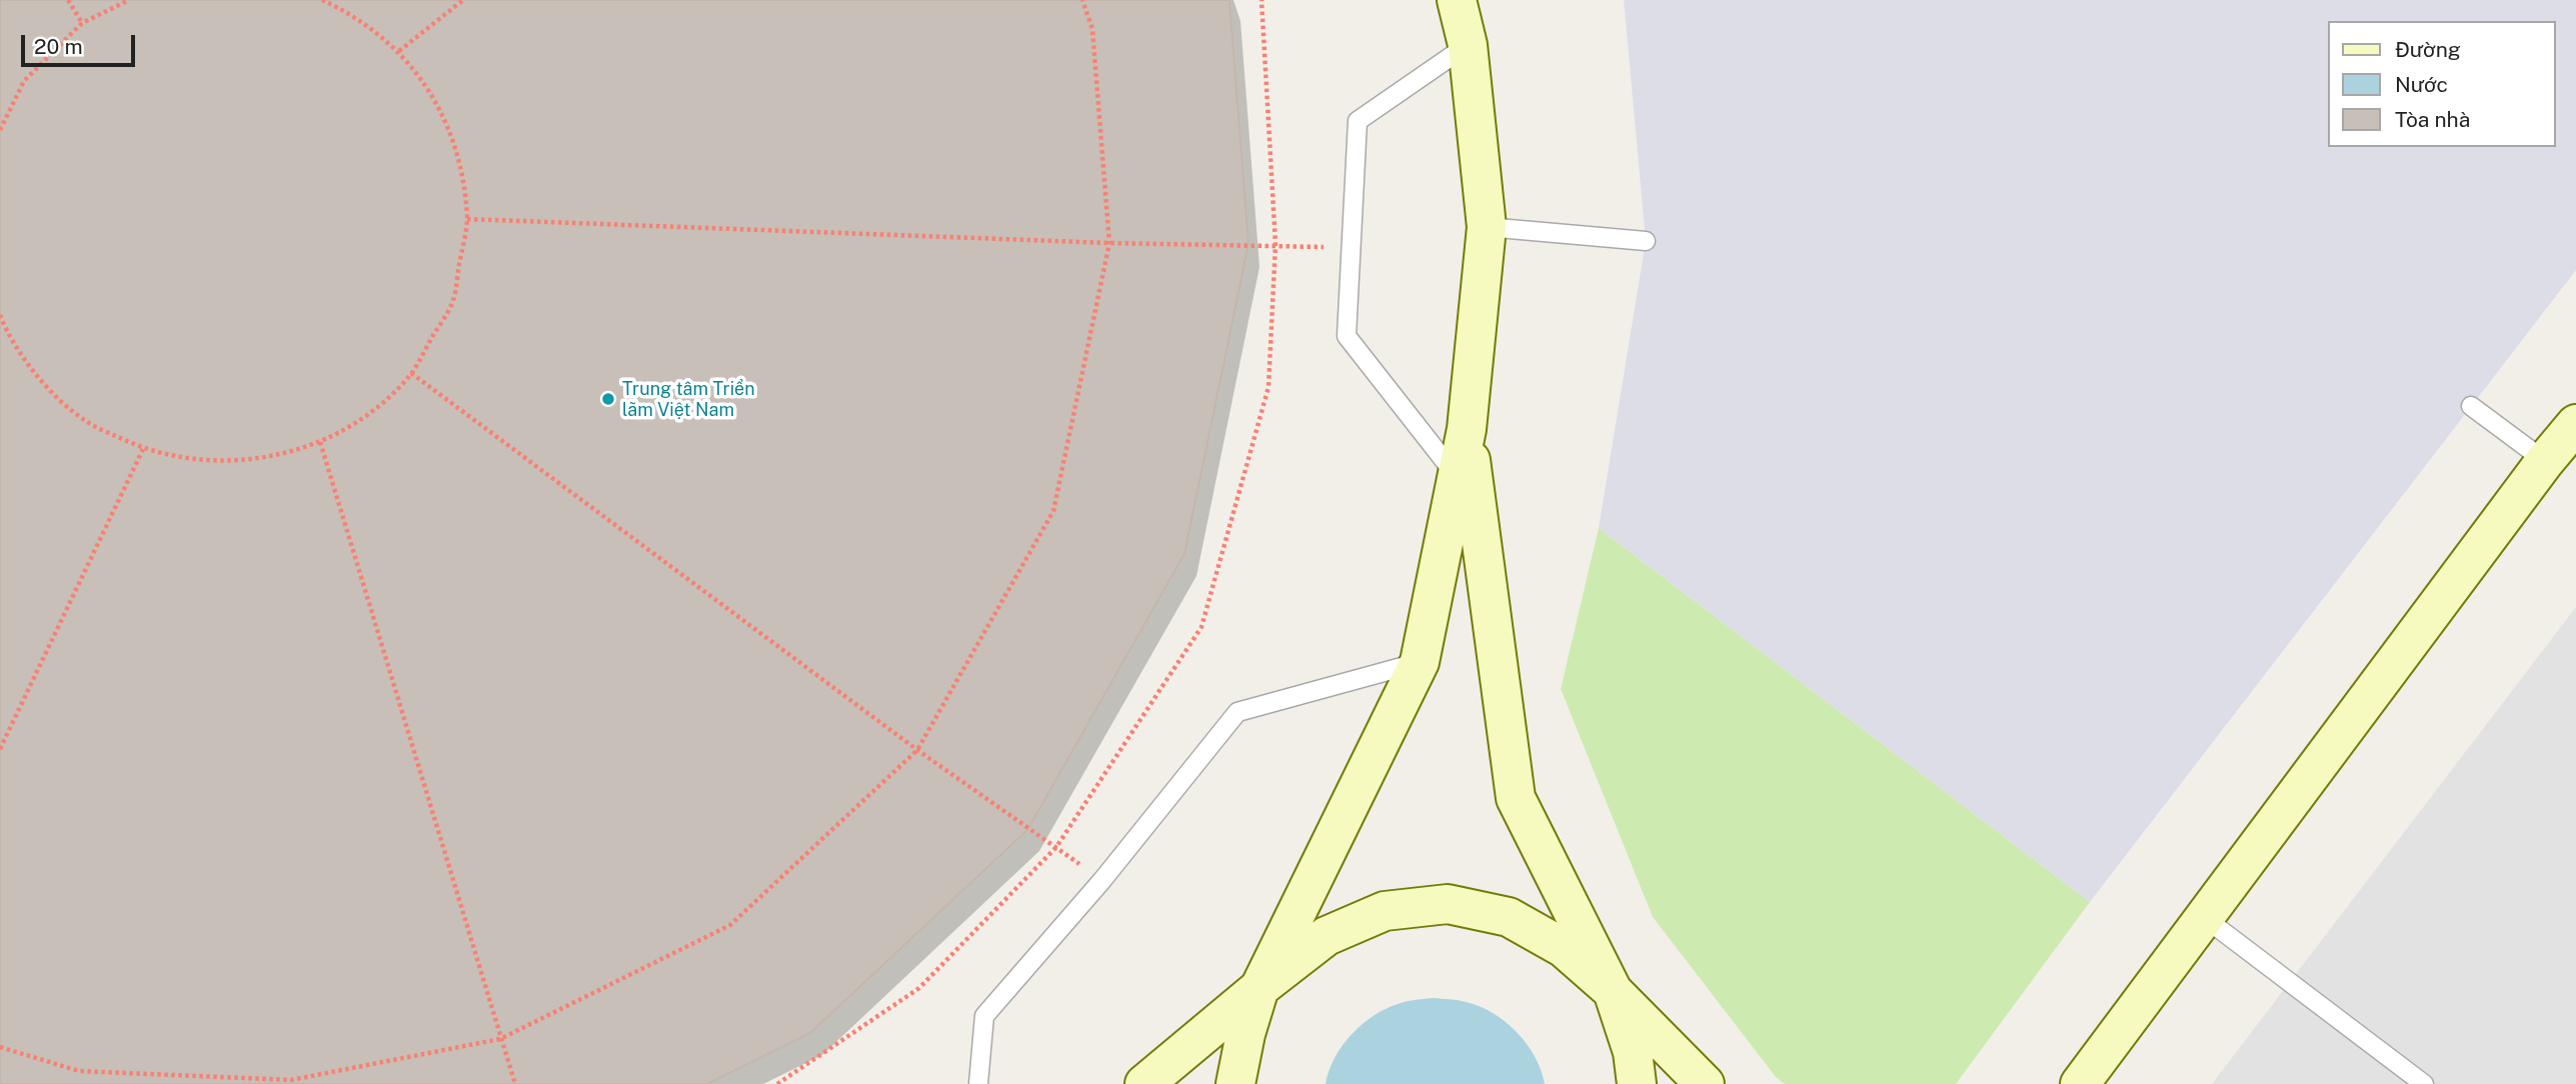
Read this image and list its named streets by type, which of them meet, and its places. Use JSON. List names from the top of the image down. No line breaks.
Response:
{"places":["Trung tâm Triển lãm Việt Nam"],"legend":["Đường","Nước","Tòa nhà"],"scale_bar":"20 m"}
